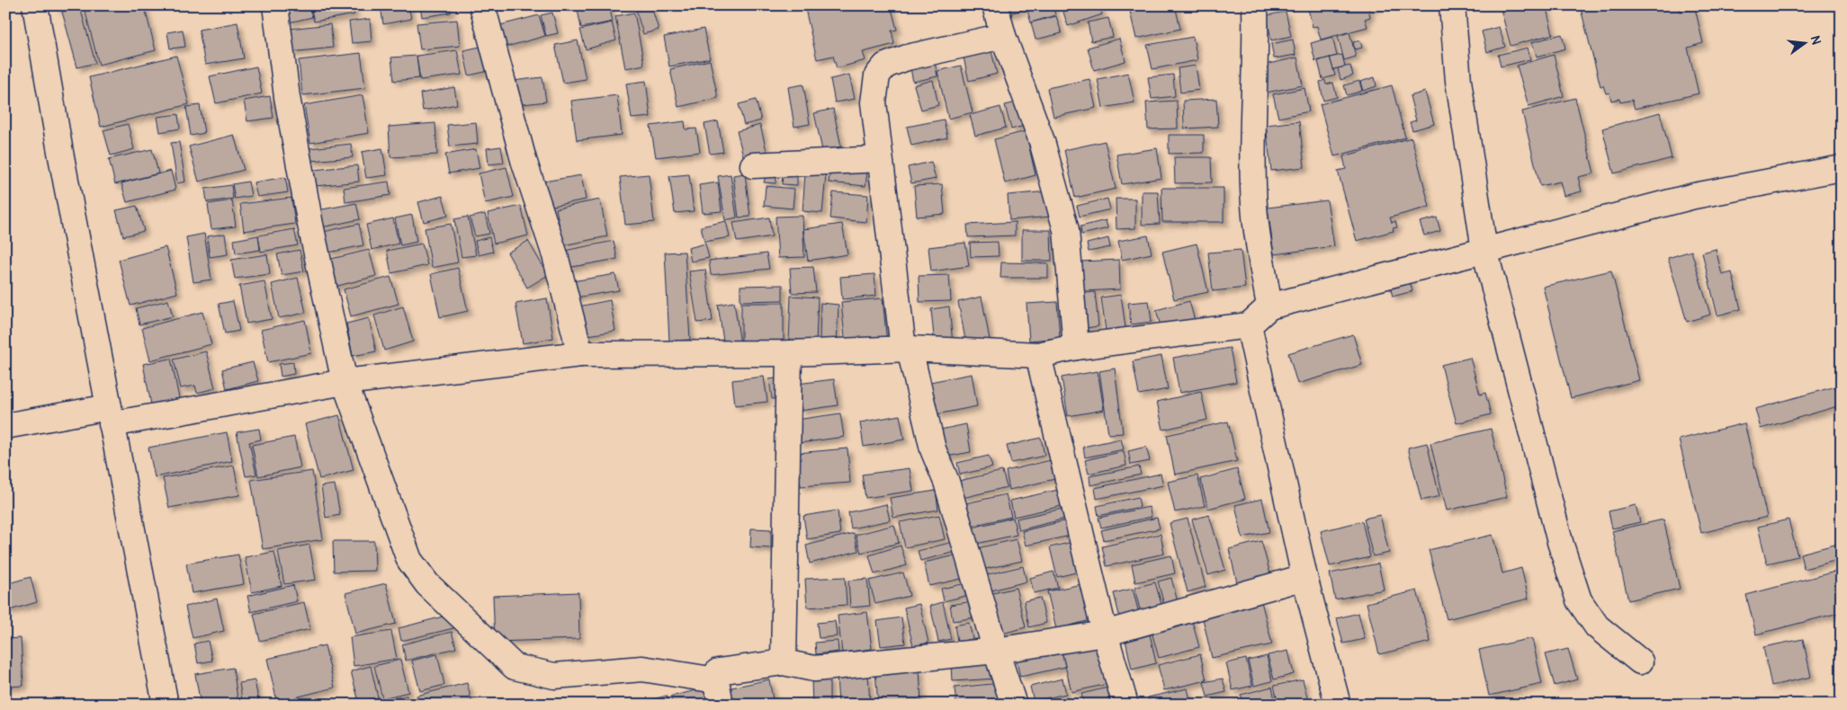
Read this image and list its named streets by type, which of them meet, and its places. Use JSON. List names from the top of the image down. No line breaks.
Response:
{"north":"right"}
